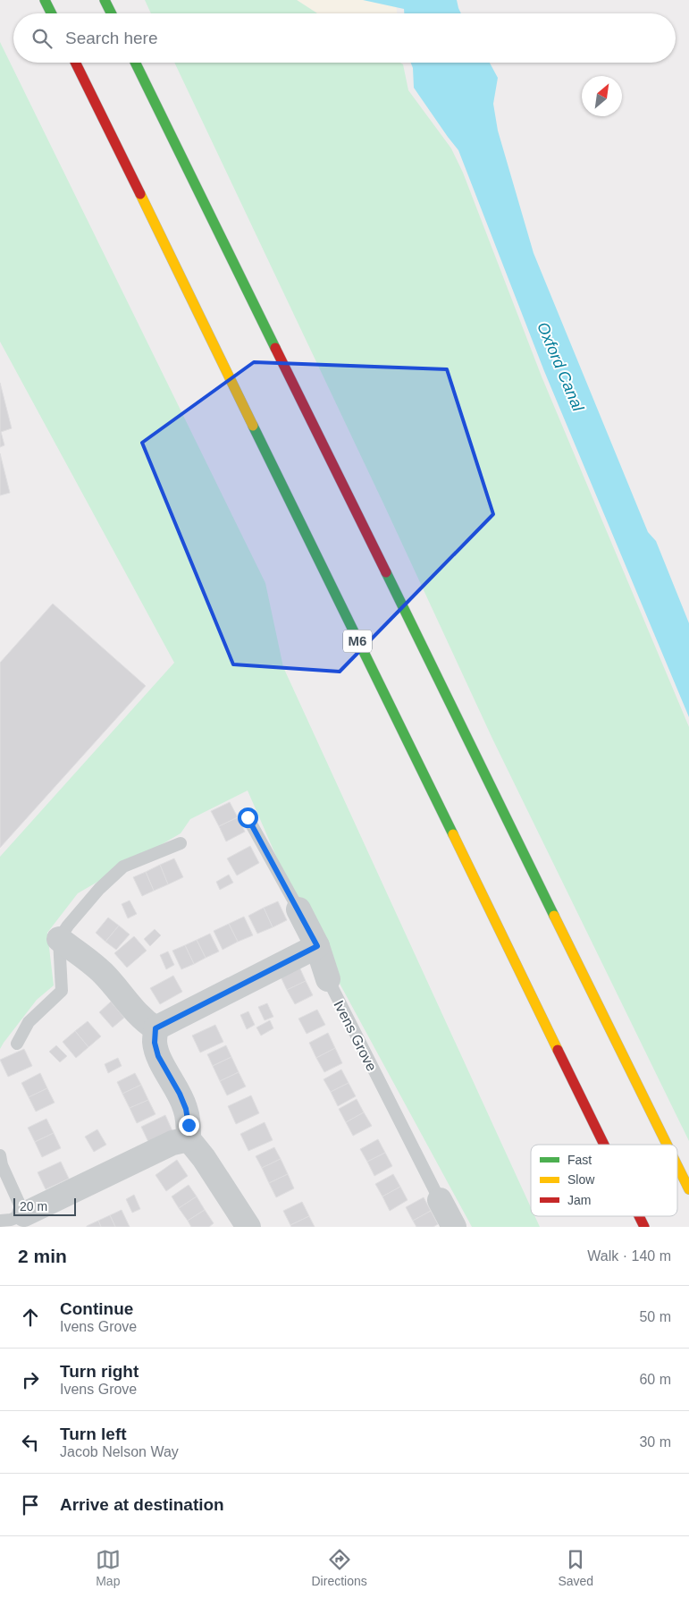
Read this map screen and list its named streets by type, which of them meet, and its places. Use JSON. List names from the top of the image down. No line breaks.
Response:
{"streets":{"highway":["M6"],"street":["Ivens Grove"]},"water":["Oxford Canal"],"legend":["Fast","Slow","Jam"],"scale_bar":"20 m","north":"top right","page":{"search":"Search here","scale":"20 m","heading":["2 min","Walk · 140 m"],"list":[["Continue","Ivens Grove","50 m"],["Turn right","Ivens Grove","60 m"],["Turn left","Jacob Nelson Way","30 m"],"Arrive at destination"],"nav":["Map","Directions","Saved"]}}
